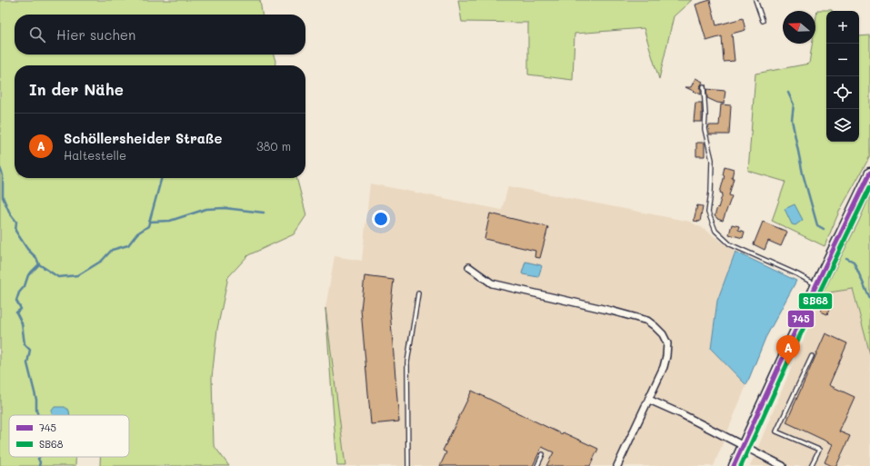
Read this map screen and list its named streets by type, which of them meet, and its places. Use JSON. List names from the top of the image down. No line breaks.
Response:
{"lines":["transit line 745","transit line SB68"],"legend":["745","SB68"],"north":"left","page":{"map_buttons":["+","−"],"search":"Hier suchen","heading":"In der Nähe","list":[{"mark":"A","name":"Schöllersheider Straße","note":"Haltestelle","value":"380 m"}],"pins":"A"}}
